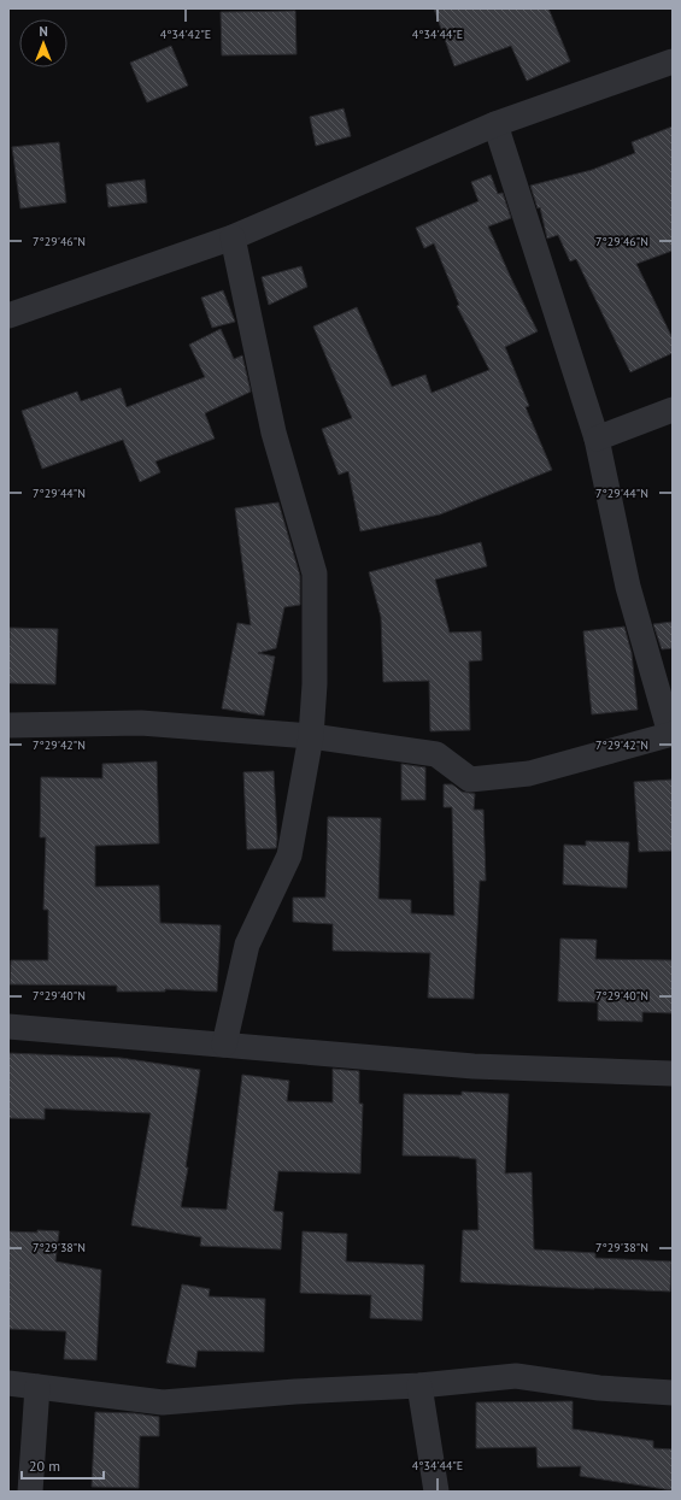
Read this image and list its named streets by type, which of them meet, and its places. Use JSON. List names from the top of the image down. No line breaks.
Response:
{"scale_bar":"20 m","north":"top","coordinates":["4°34'42\"E","4°34'44\"E","7°29'46\"N","7°29'44\"N","7°29'42\"N","7°29'40\"N","7°29'38\"N"]}
